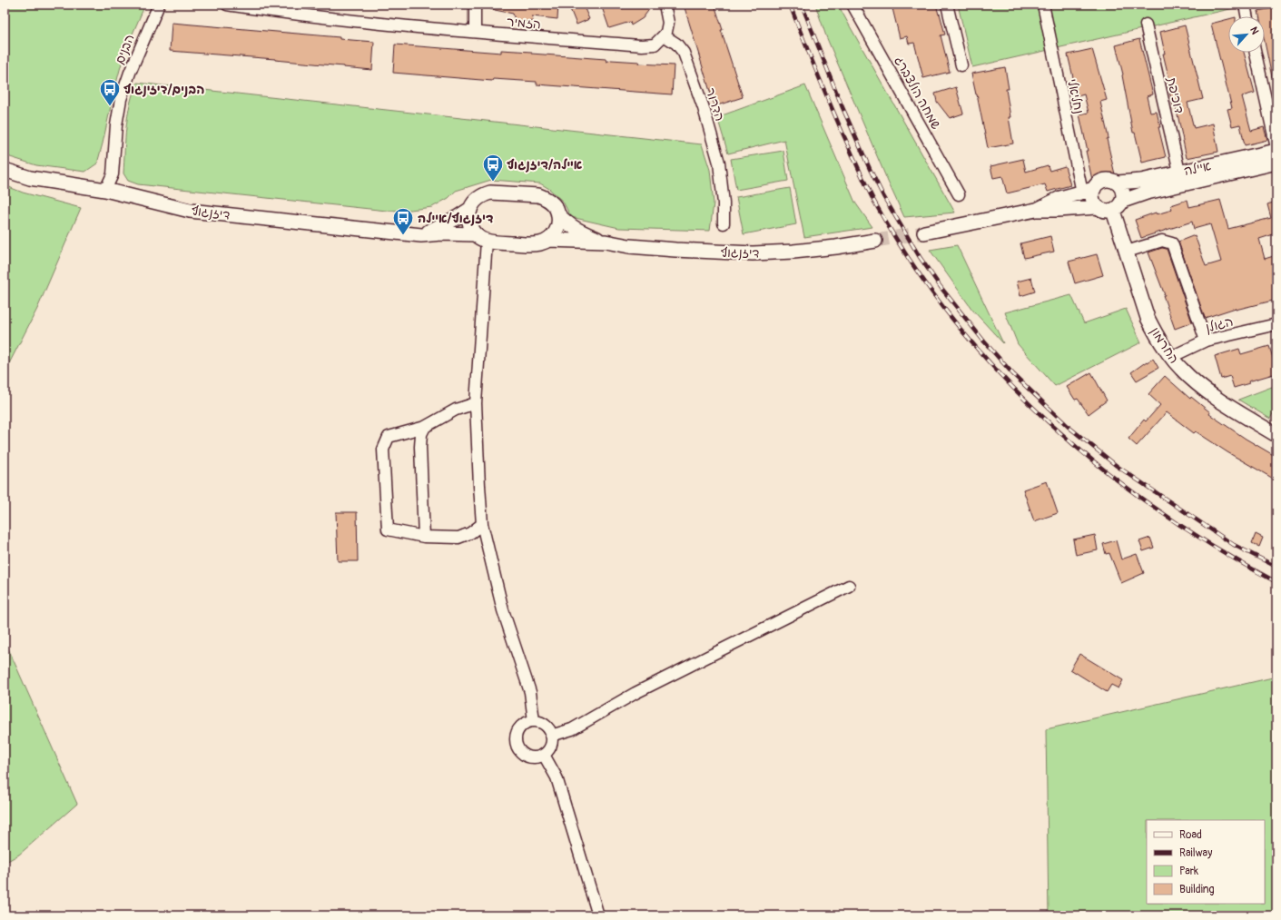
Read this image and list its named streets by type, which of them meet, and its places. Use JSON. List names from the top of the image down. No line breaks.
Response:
{"streets":{"street":["הזמיר","הבנים","שמחה הולצברג","דוכיפת","נחליאלי","הדרור","איילה","דיזנגוף","הגולן","החרמון"]},"crossings":[["הזמיר","הדרור"],["הבנים","דיזנגוף"],["דוכיפת","איילה"],["נחליאלי","איילה"],["נחליאלי","החרמון"],["איילה","החרמון"],["הגולן","החרמון"]],"places":{"bus stop":["הבנים/דיזינגוף","איילה/דיזנגוף","דיזנגוף/איילה"]},"legend":["Road","Railway","Park","Building"],"north":"top right"}
